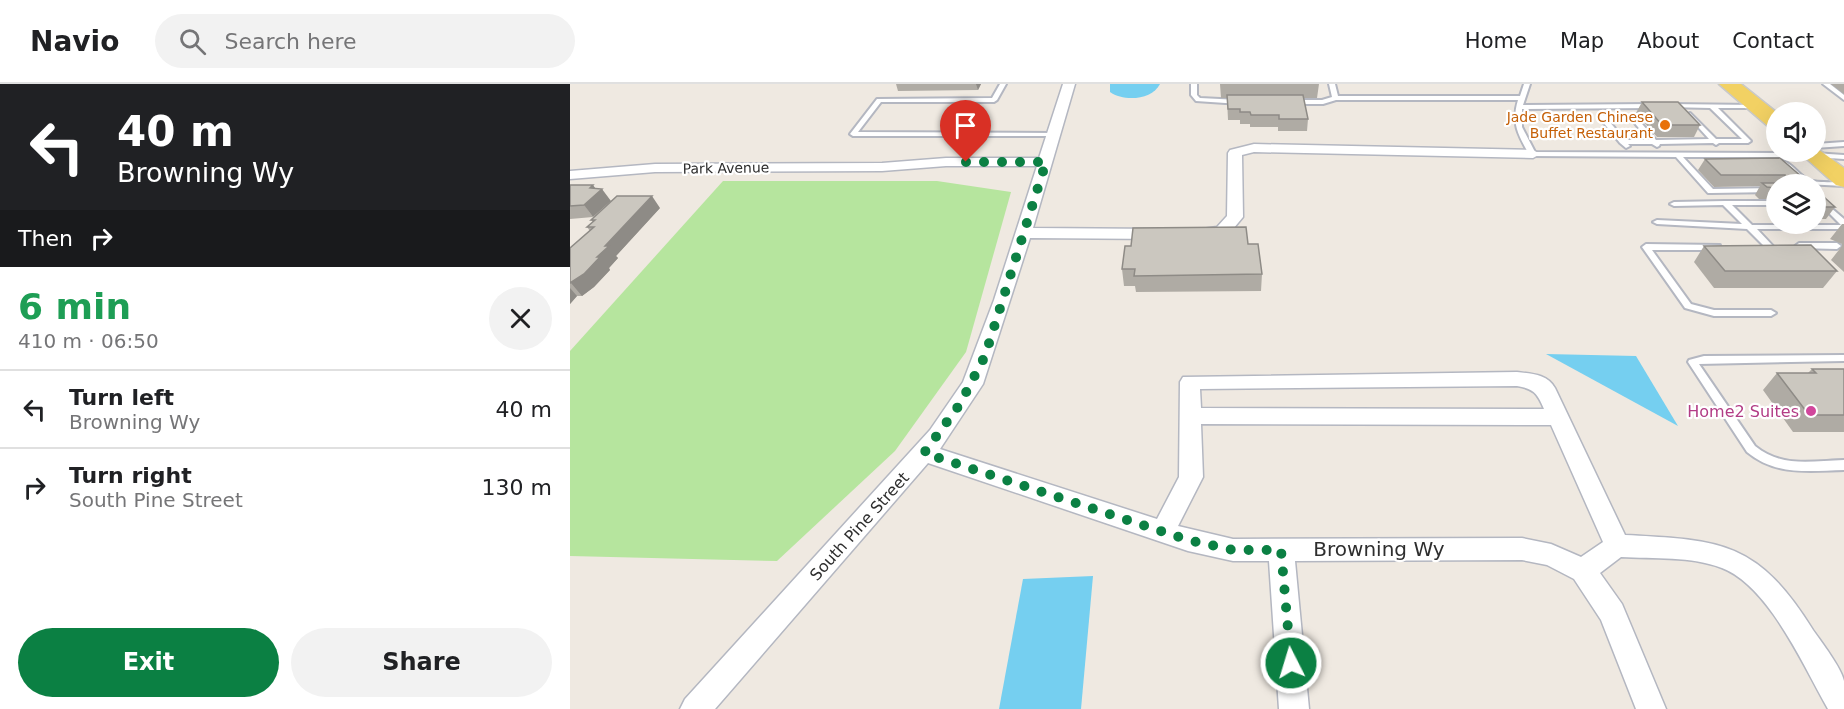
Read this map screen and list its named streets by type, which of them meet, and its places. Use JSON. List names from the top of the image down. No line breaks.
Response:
{"streets":{"street":["Park Avenue","South Pine Street","Browning Wy"]},"crossings":[["Park Avenue","South Pine Street"],["South Pine Street","Browning Wy"]],"places":["Jade Garden Chinese Buffet Restaurant","Home2 Suites"],"page":{"header":"Navio","search":"Search here","nav":["Home","Map","About","Contact"],"turn":["40 m","Browning Wy"],"then":"Then","heading":["6 min","410 m · 06:50"],"list":[{"name":"Turn left","note":"Browning Wy","value":"40 m"},{"name":"Turn right","note":"South Pine Street","value":"130 m"}],"buttons":["Exit","Share"]}}
